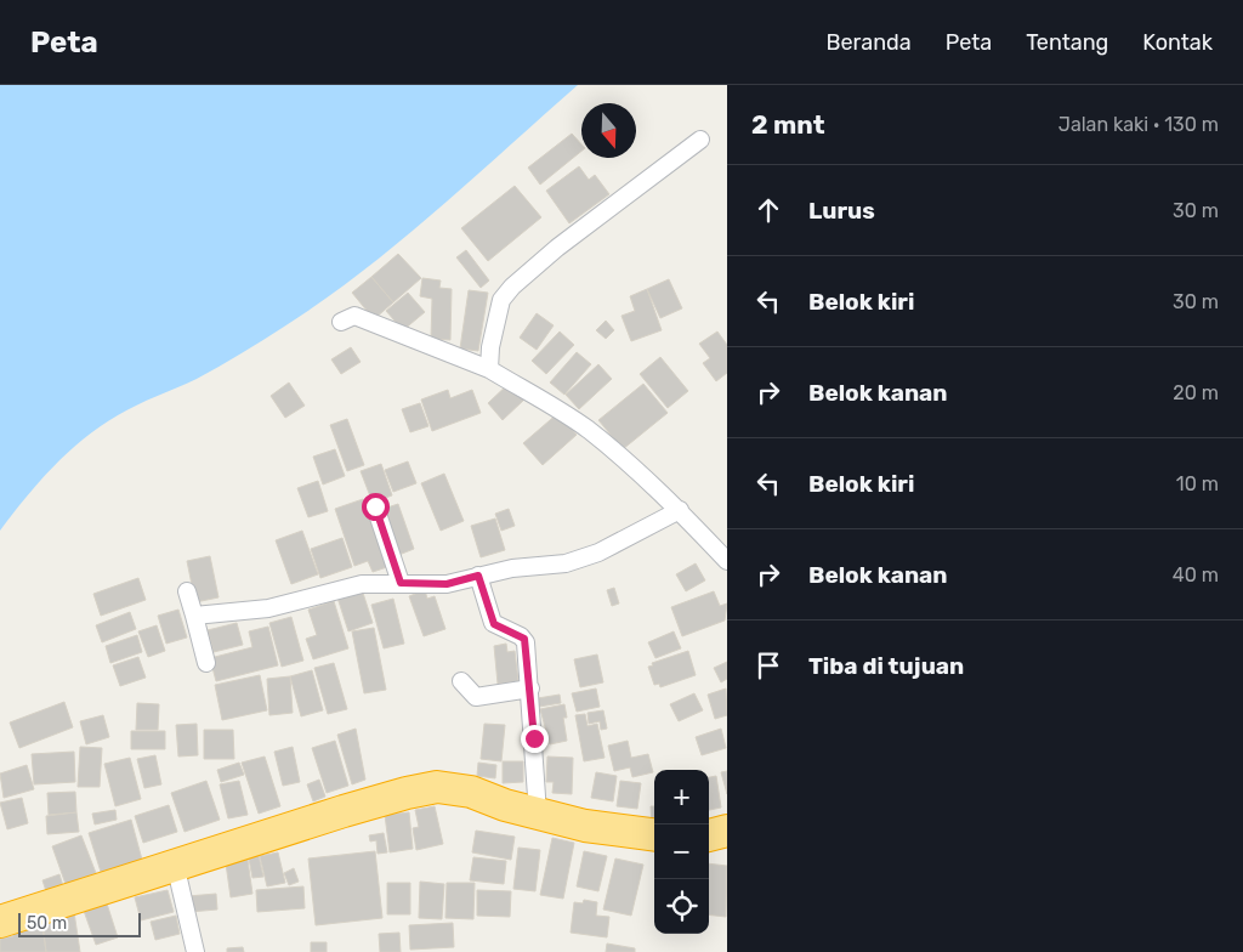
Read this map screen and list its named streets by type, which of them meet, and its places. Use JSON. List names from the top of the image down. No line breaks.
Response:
{"scale_bar":"50 m","north":"bottom","page":{"header":"Peta","nav":["Beranda","Peta","Tentang","Kontak"],"heading":["2 mnt","Jalan kaki · 130 m"],"list":[["Lurus","30 m"],["Belok kiri","30 m"],["Belok kanan","20 m"],["Belok kiri","10 m"],["Belok kanan","40 m"],"Tiba di tujuan"],"map_buttons":["+","−"],"scale":"50 m"}}
